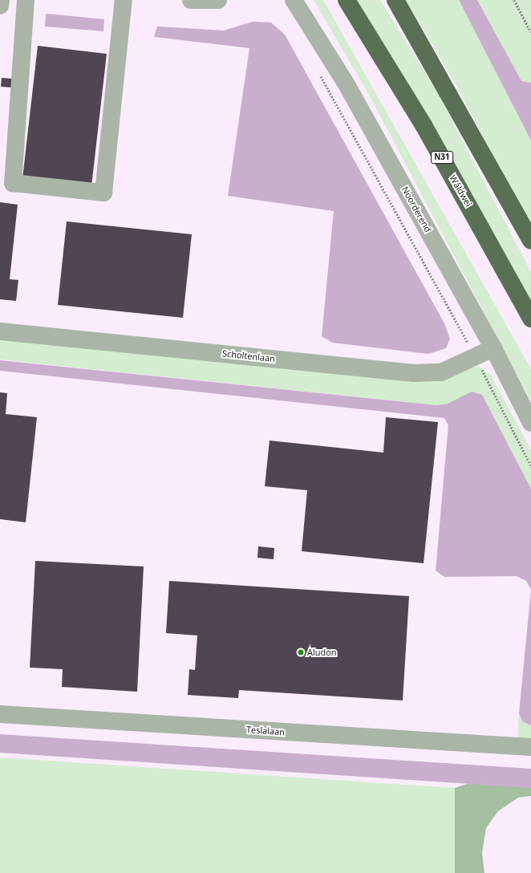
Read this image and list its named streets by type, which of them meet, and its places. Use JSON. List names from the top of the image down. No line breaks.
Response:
{"streets":{"highway":["N31","Wâldwei"],"street":["Noorderend","Scholtenlaan","Teslalaan"]},"crossings":[["Noorderend","Scholtenlaan"]],"places":["Aludon"]}
